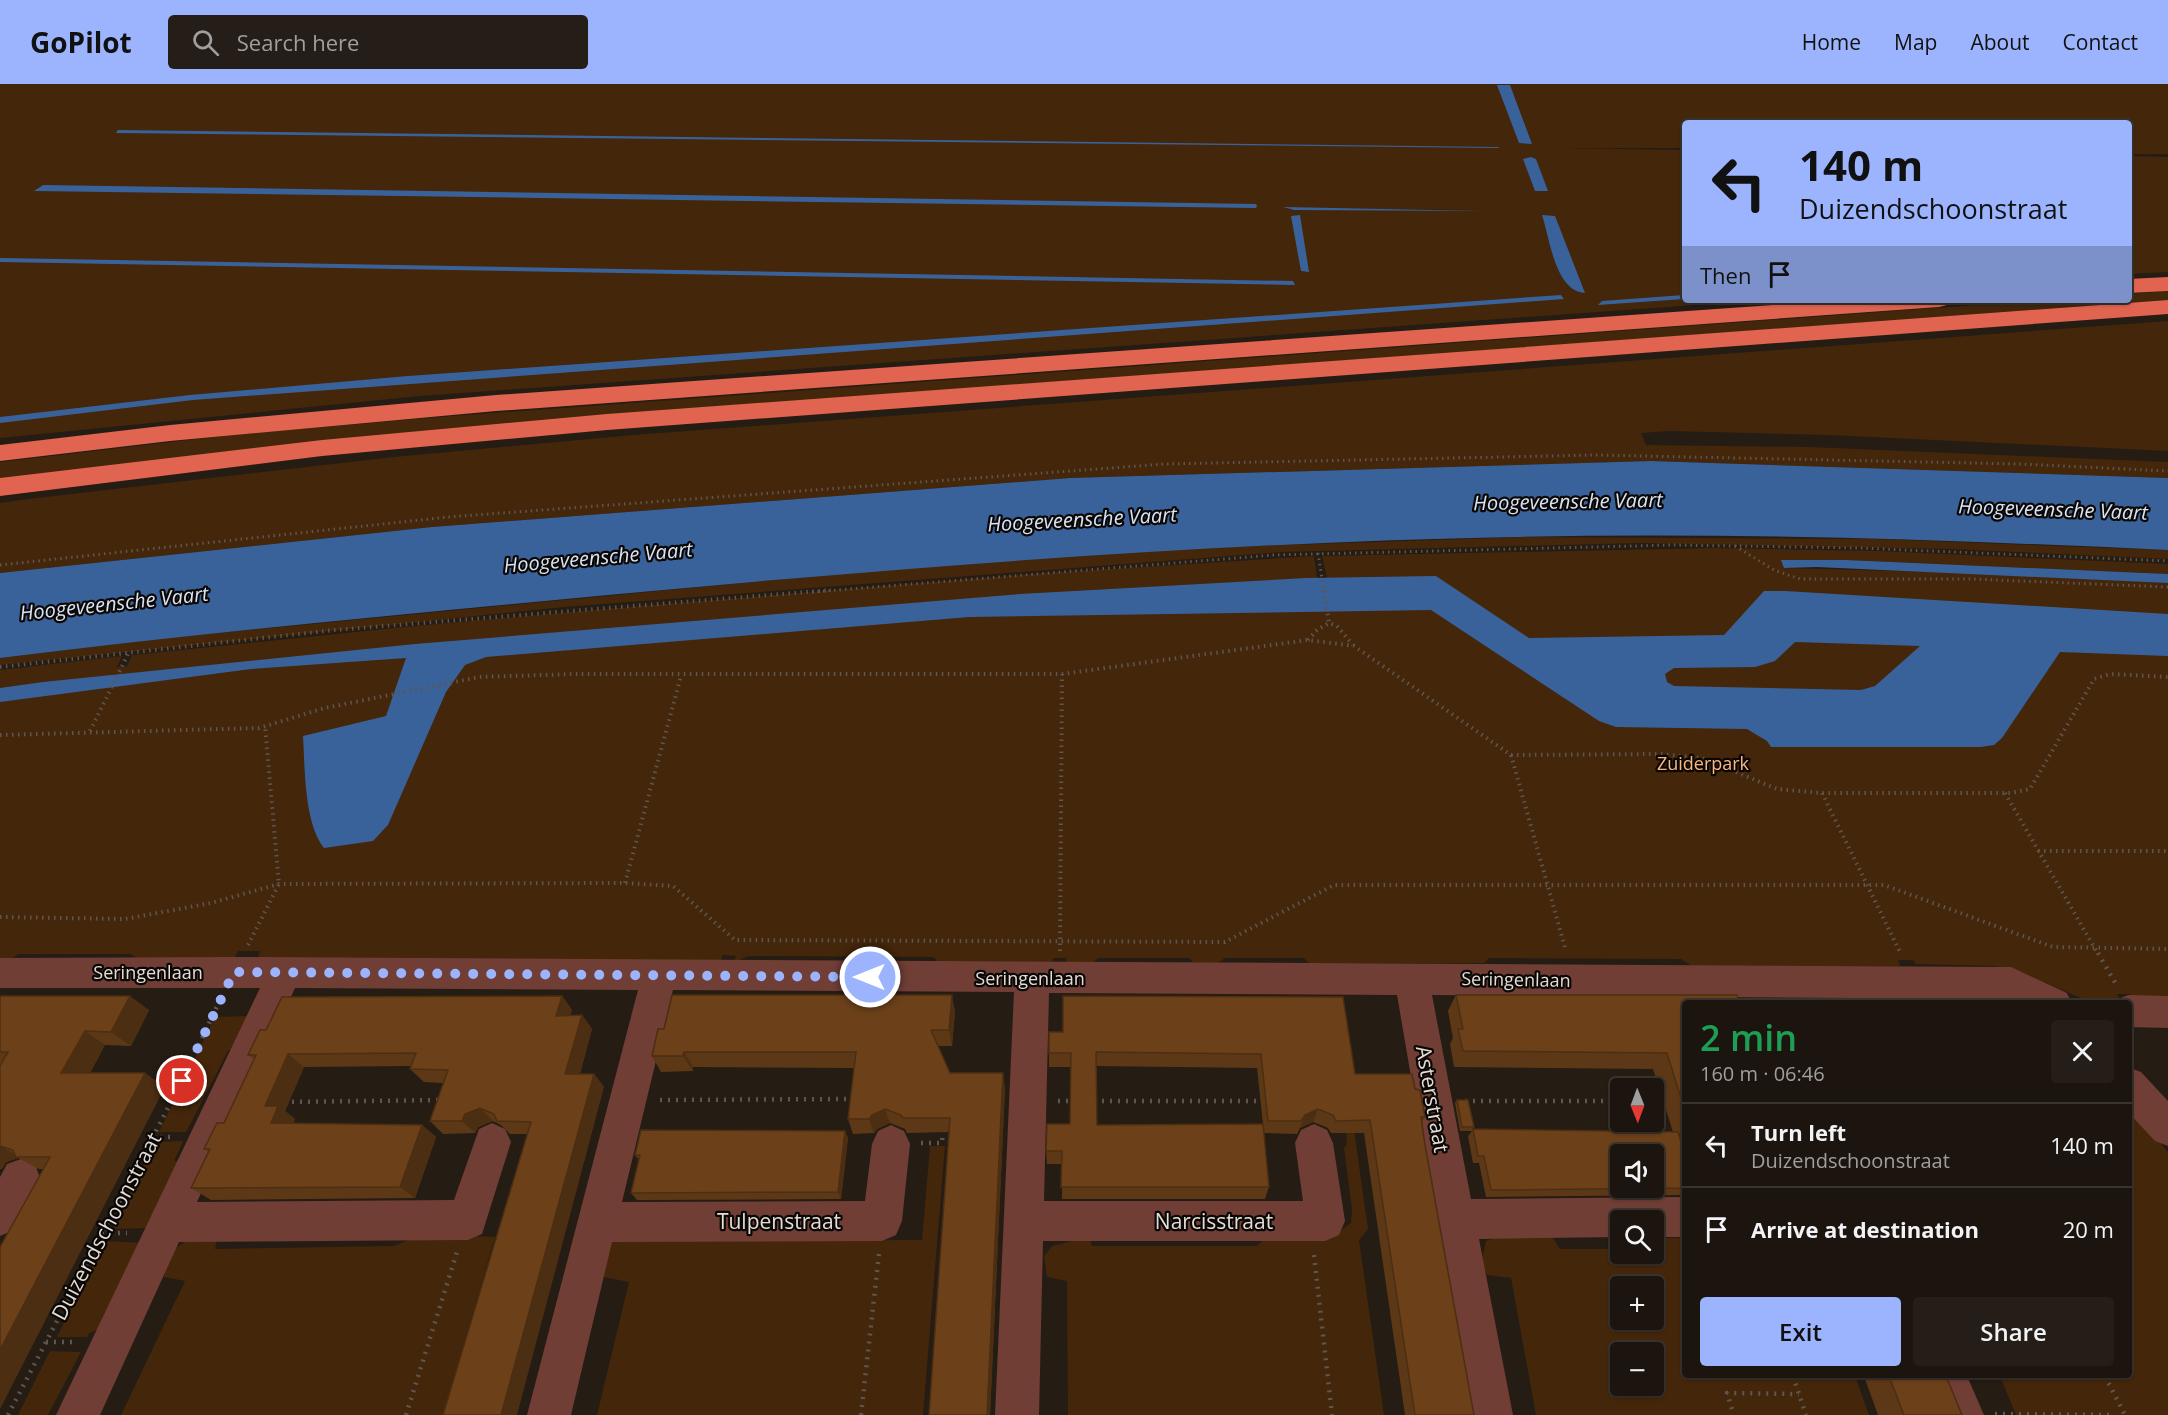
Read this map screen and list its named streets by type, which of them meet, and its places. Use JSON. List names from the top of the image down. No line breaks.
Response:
{"streets":{"street":["Seringenlaan","Asterstraat","Tulpenstraat","Narcisstraat"],"path":["Duizendschoonstraat"]},"crossings":[["Seringenlaan","Asterstraat"],["Seringenlaan","Duizendschoonstraat"]],"water":["Hoogeveensche Vaart"],"parks":["Zuiderpark"],"north":"bottom","page":{"header":"GoPilot","search":"Search here","nav":["Home","Map","About","Contact"],"turn":["140 m","Duizendschoonstraat"],"then":"Then","heading":["2 min","160 m · 06:46"],"map_buttons":["+","−"],"list":[{"name":"Turn left","note":"Duizendschoonstraat","value":"140 m"},{"name":"Arrive at destination","value":"20 m"}],"buttons":["Exit","Share"]}}
